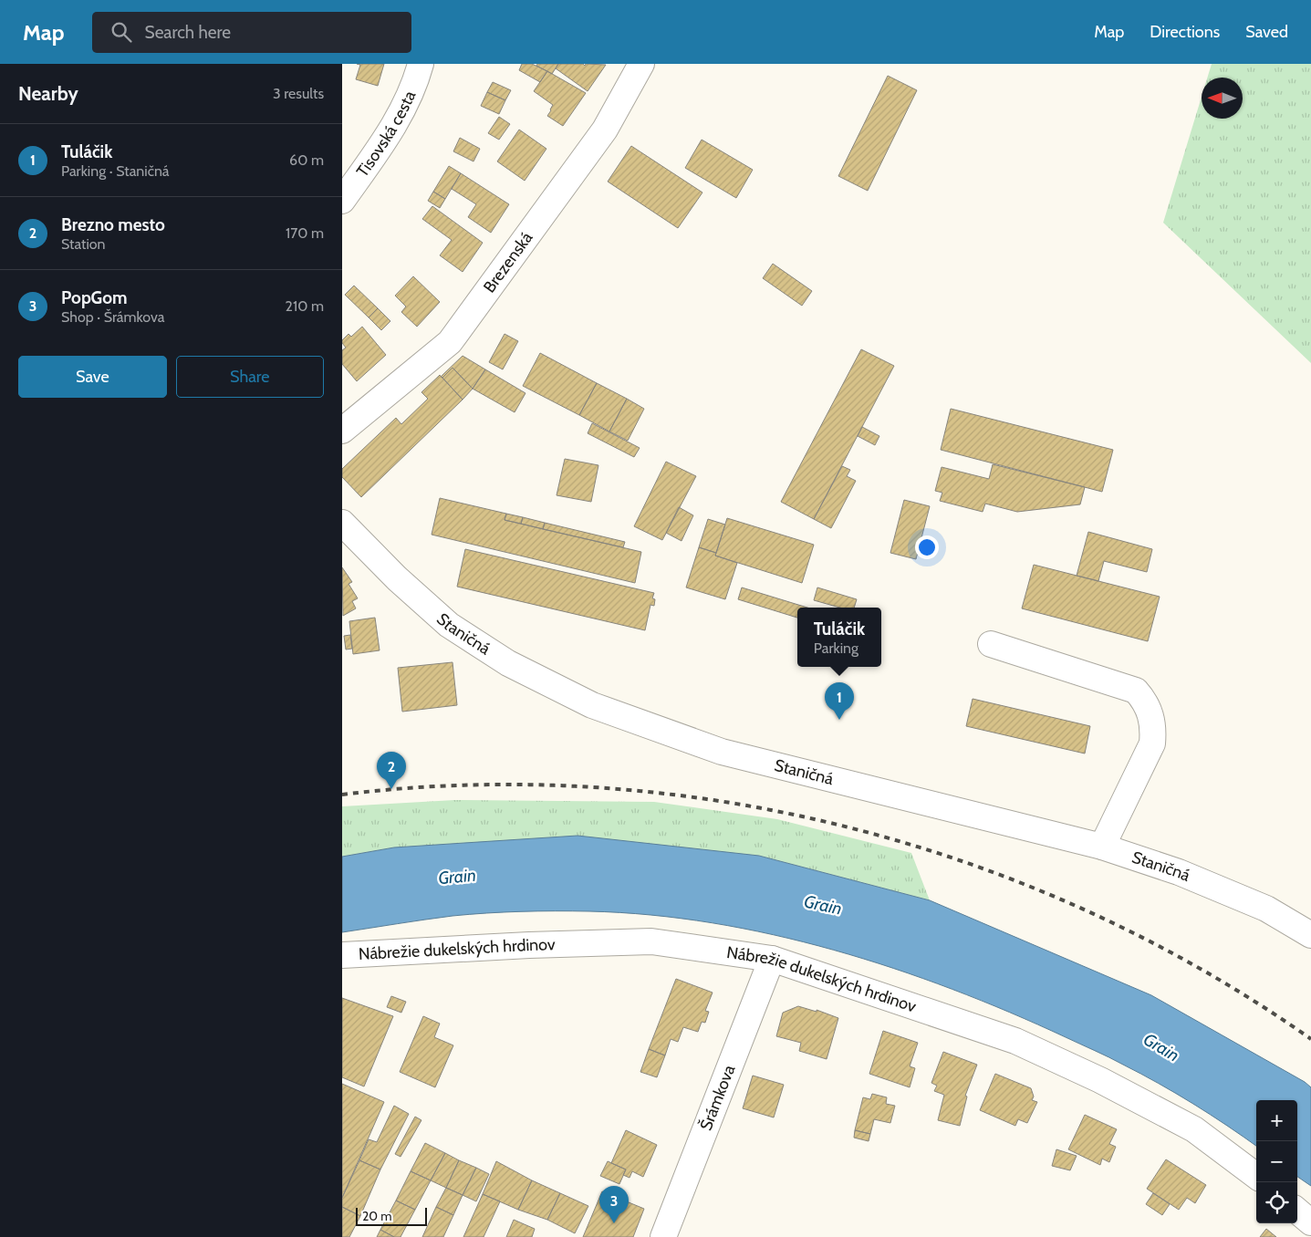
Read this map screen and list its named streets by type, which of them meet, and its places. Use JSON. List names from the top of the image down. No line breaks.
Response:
{"streets":{"street":["Tisovská cesta","Brezenská","Staničná","Nábrežie dukelských hrdinov","Šrámkova"]},"crossings":[["Nábrežie dukelských hrdinov","Šrámkova"]],"water":["Grain"],"scale_bar":"20 m","north":"left","page":{"header":"Map","search":"Search here","nav":["Map","Directions","Saved"],"heading":["Nearby","3 results"],"list":[{"mark":"1","name":"Tuláčik","note":"Parking · Staničná","value":"60 m"},{"mark":"2","name":"Brezno mesto","note":"Station","value":"170 m"},{"mark":"3","name":"PopGom","note":"Shop · Šrámkova","value":"210 m"}],"buttons":["Save","Share"],"popup":["Tuláčik","Parking"],"pins":["1","2","3"],"map_buttons":["+","−"],"scale":"20 m"}}
